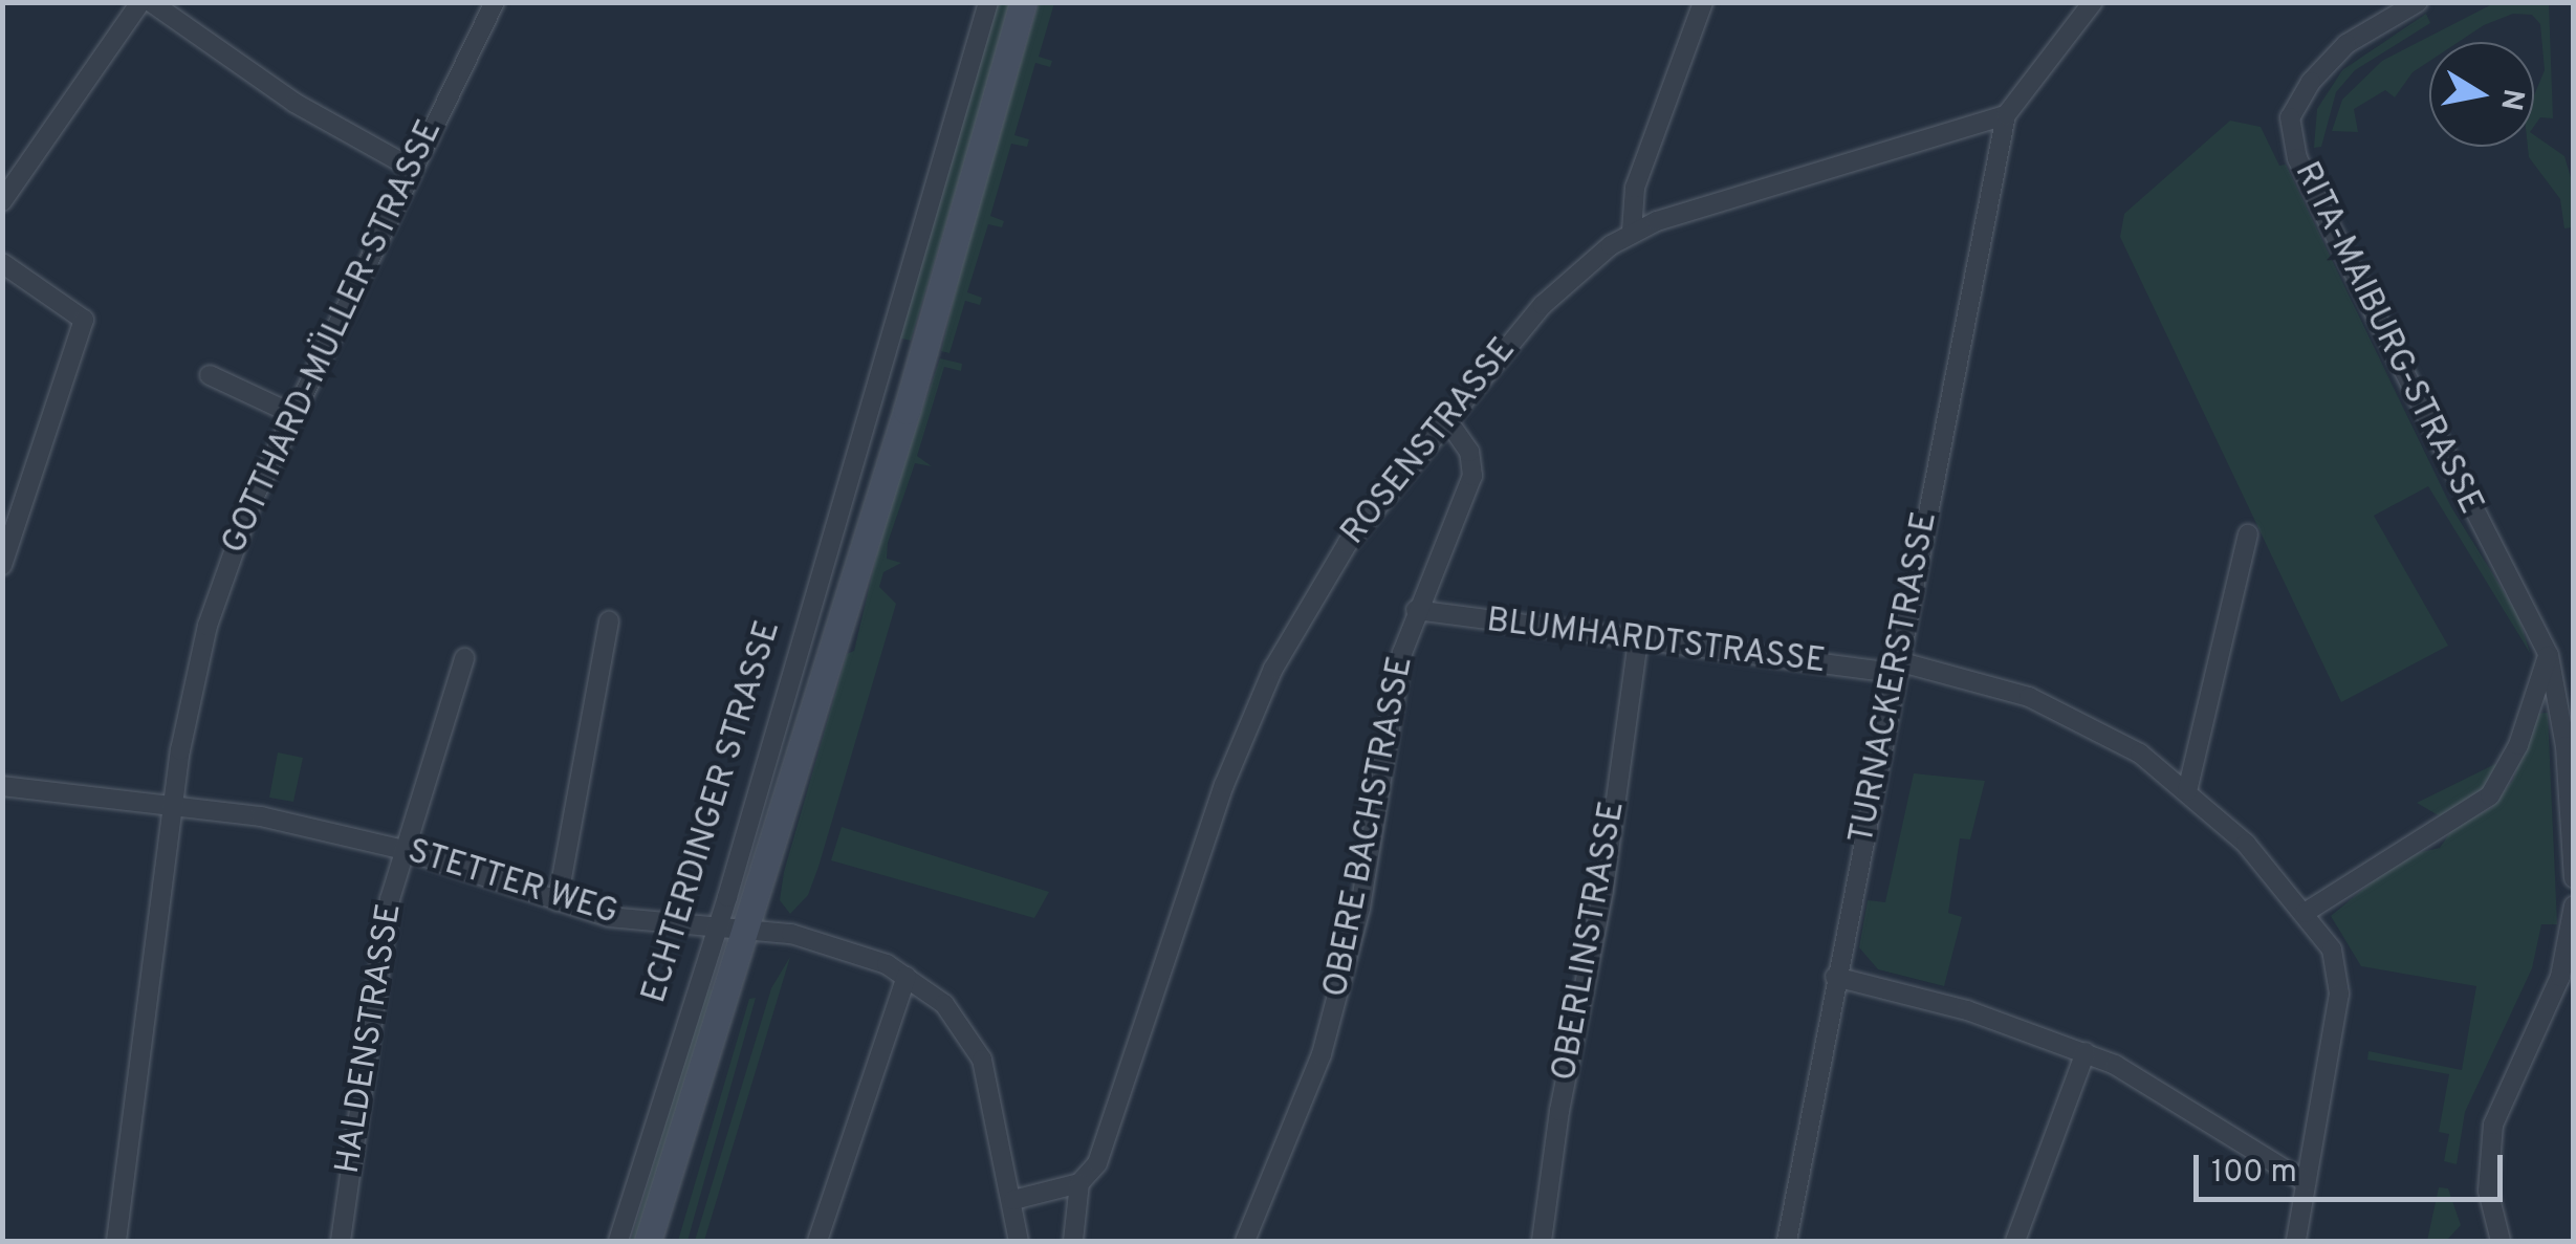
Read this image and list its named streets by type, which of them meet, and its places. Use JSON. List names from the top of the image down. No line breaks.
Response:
{"streets":{"main road":["ECHTERDINGER STRASSE"],"street":["GOTTHARD-MÜLLER-STRASSE","RITA-MAIBURG-STRASSE","ROSENSTRASSE","BLUMHARDTSTRASSE","TURNACKERSTRASSE","OBERE BACHSTRASSE","STETTER WEG","OBERLINSTRASSE","HALDENSTRASSE"]},"crossings":[["GOTTHARD-MÜLLER-STRASSE","STETTER WEG"],["ROSENSTRASSE","TURNACKERSTRASSE"],["ROSENSTRASSE","OBERE BACHSTRASSE"],["BLUMHARDTSTRASSE","TURNACKERSTRASSE"],["BLUMHARDTSTRASSE","OBERE BACHSTRASSE"],["BLUMHARDTSTRASSE","OBERLINSTRASSE"],["ECHTERDINGER STRASSE","STETTER WEG"],["STETTER WEG","HALDENSTRASSE"]],"scale_bar":"100 m","north":"right"}
